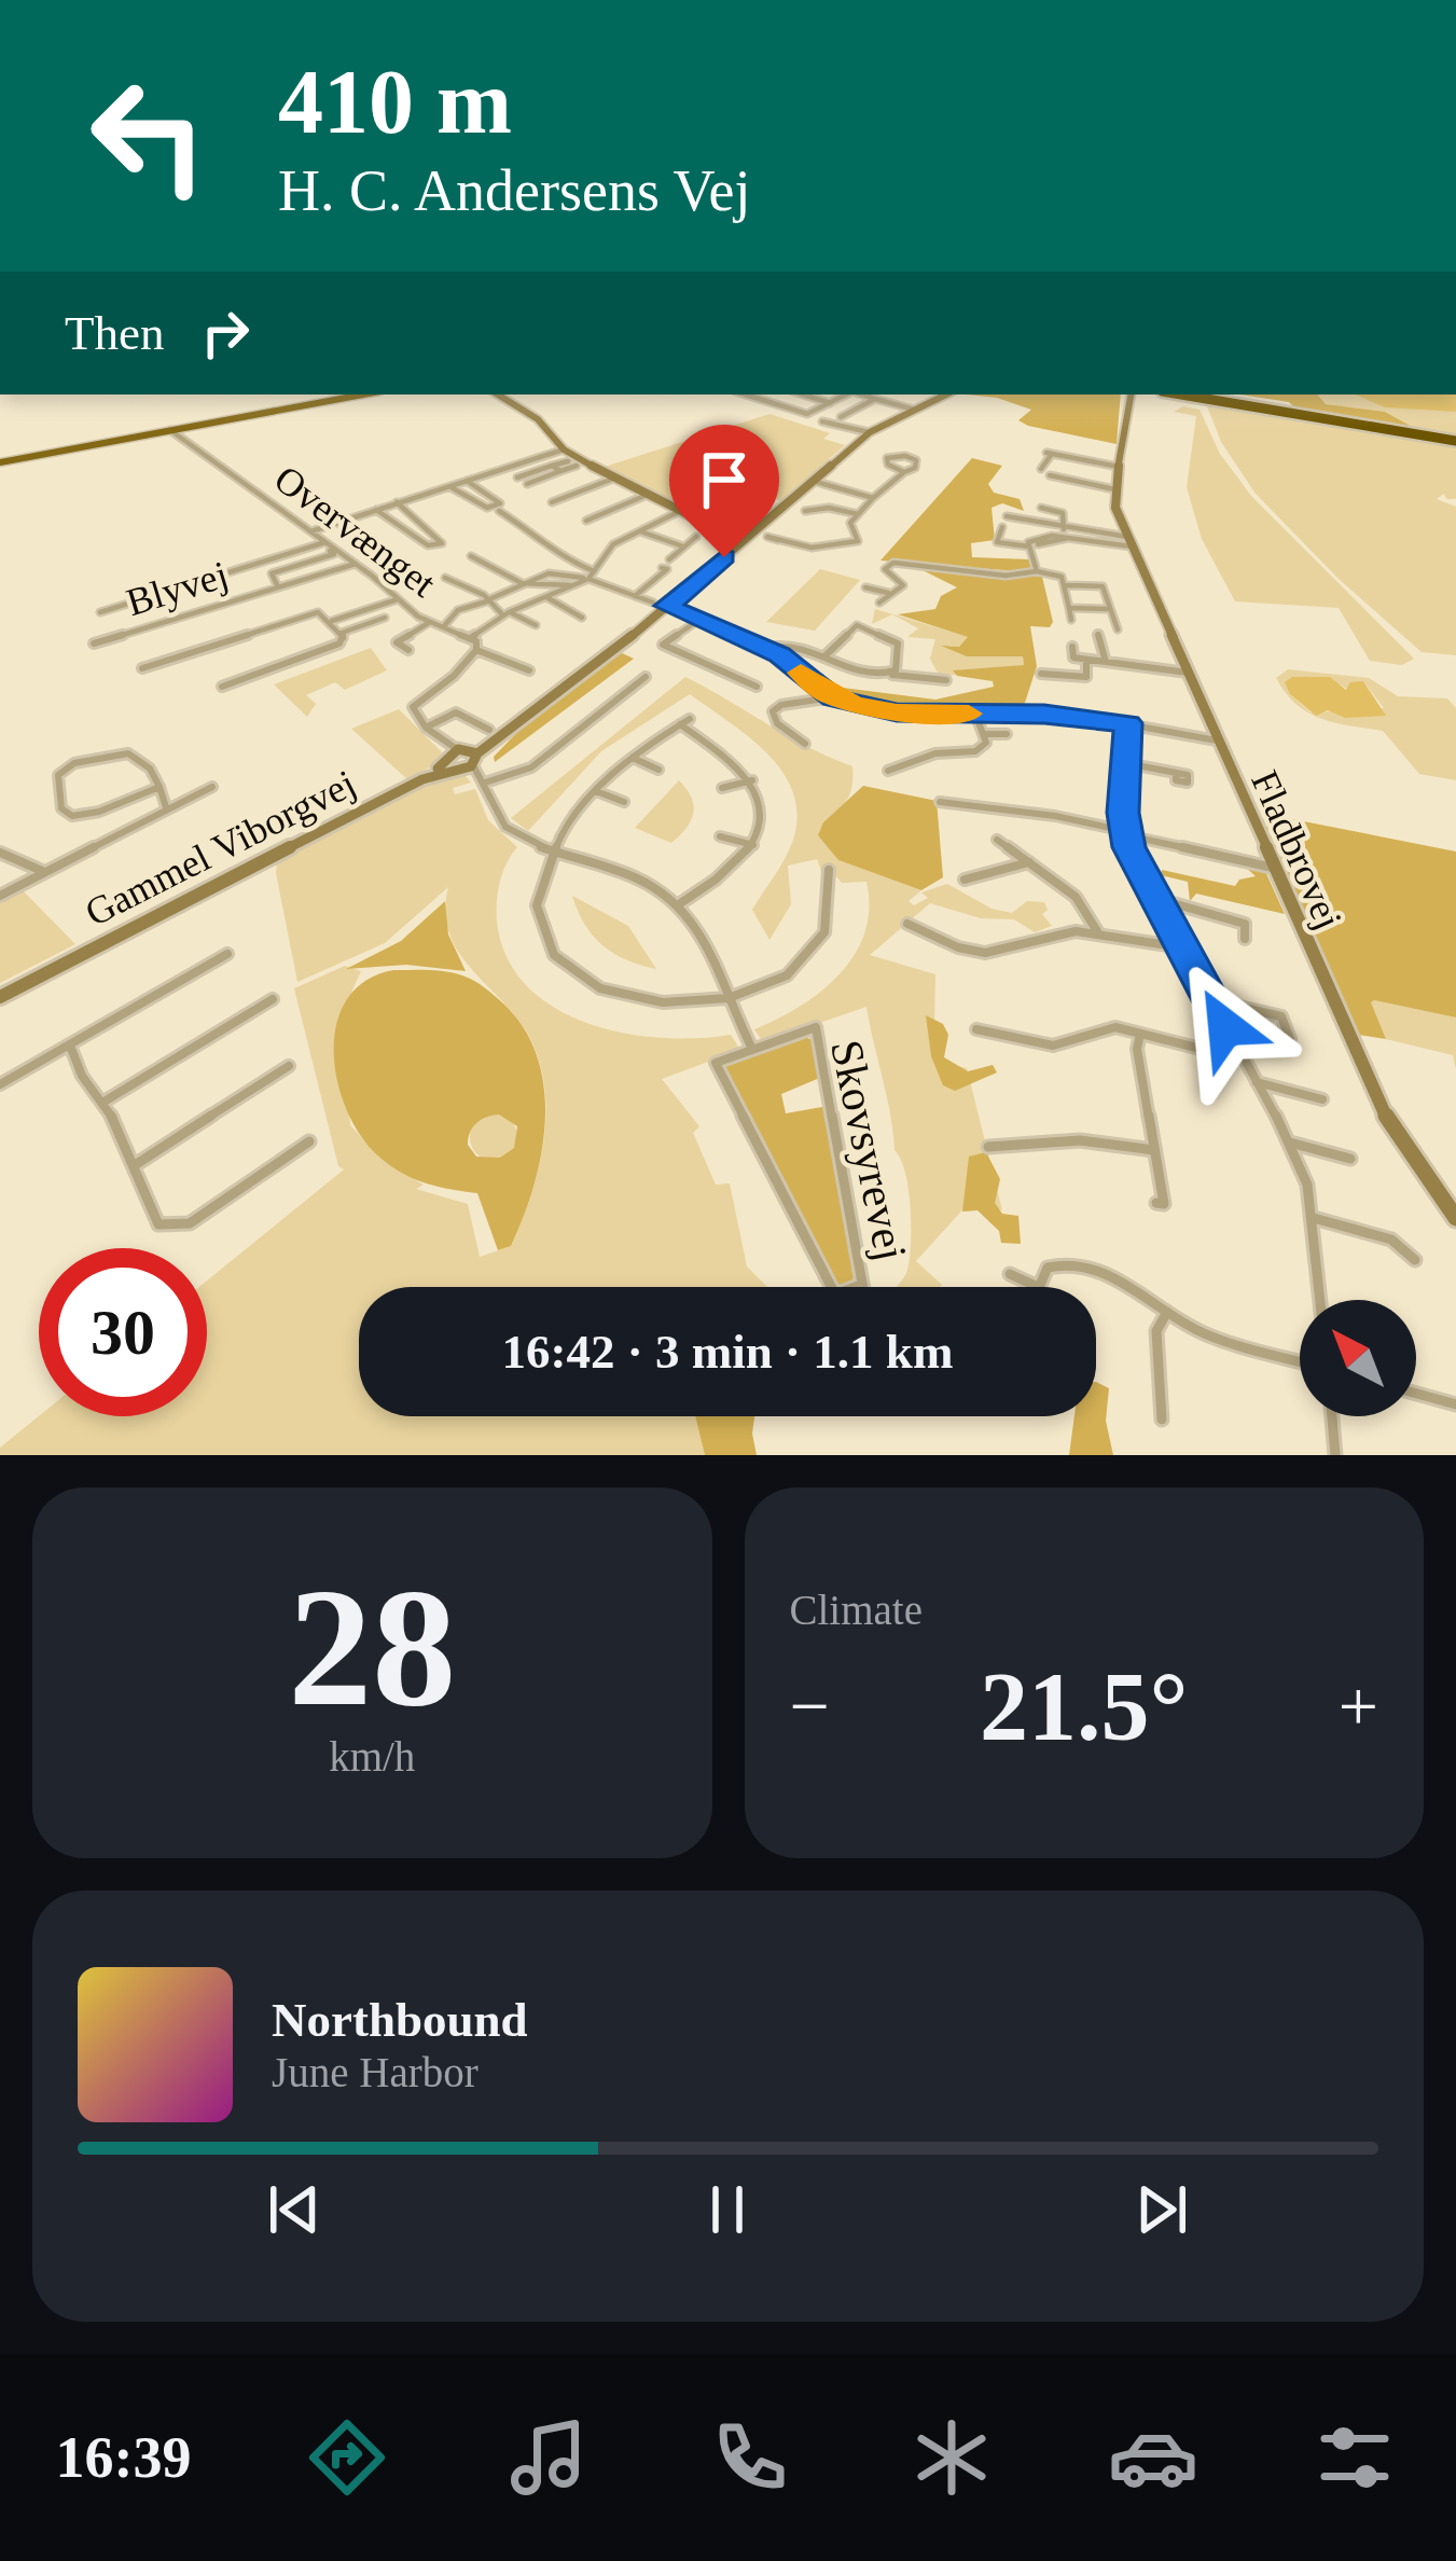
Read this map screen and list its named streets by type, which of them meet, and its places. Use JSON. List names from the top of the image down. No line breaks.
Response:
{"streets":{"main road":["Gammel Viborgvej","Fladbrovej"],"street":["Overvænget","Blyvej","Skovsyrevej"]},"crossings":[["Overvænget","Blyvej"]],"north":"top left","page":{"turn":["410 m","H. C. Andersens Vej"],"then":"Then","limit":"30","trip":"16:42 · 3 min · 1.1 km","tile":[["28","km/h"],"Climate"],"heat":["−","21.5°","+"],"song":["Northbound","June Harbor"],"tabs":"16:39"}}
